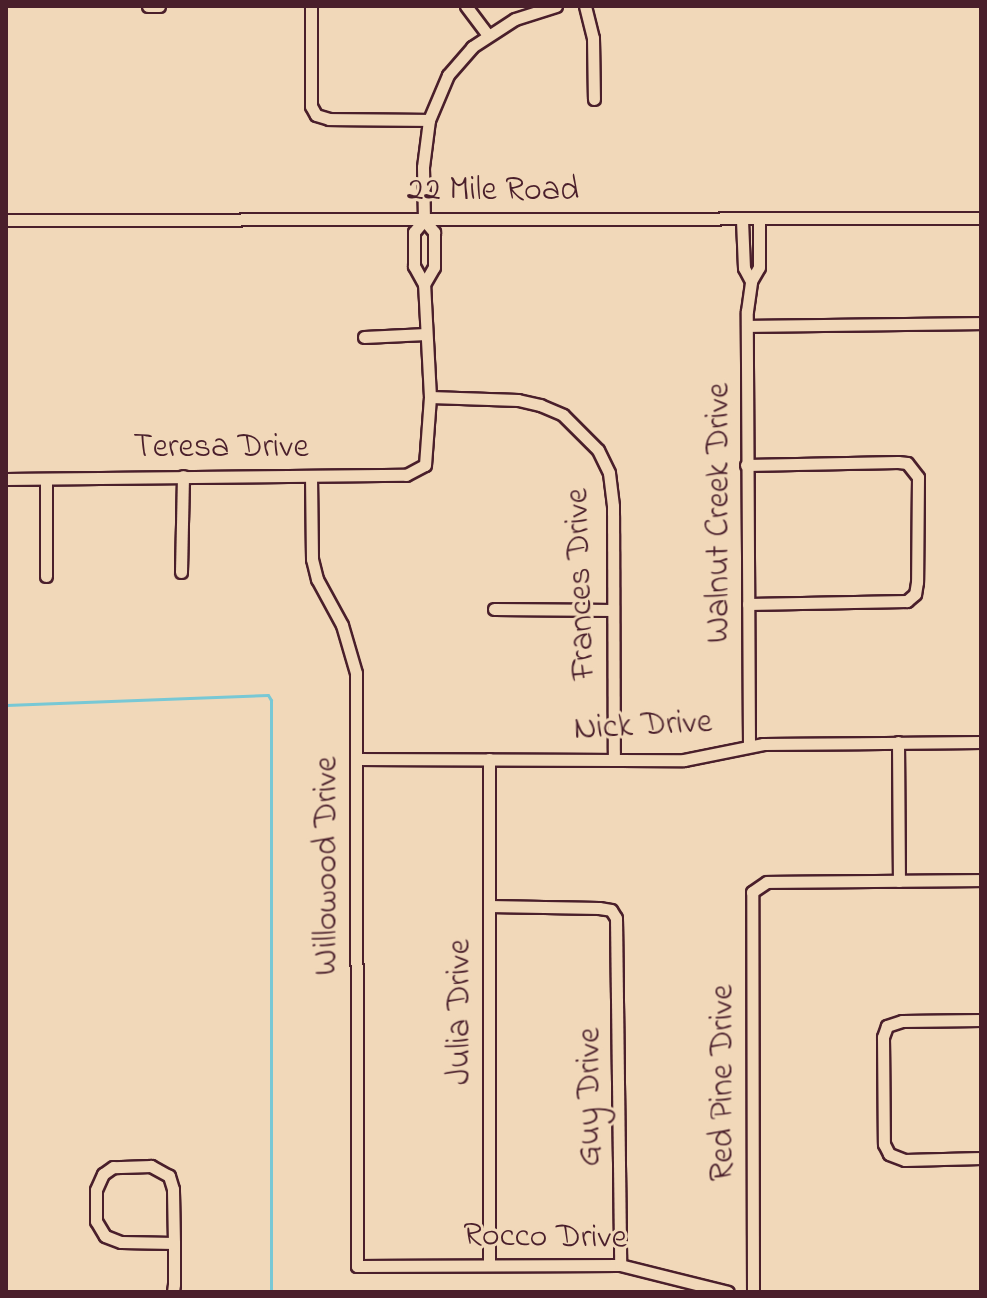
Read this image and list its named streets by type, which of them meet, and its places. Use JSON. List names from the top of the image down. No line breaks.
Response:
{"streets":{"street":["22 Mile Road","Teresa Drive","Walnut Creek Drive","Frances Drive","Nick Drive","Willowood Drive","Julia Drive","Red Pine Drive","Guy Drive","Rocco Drive"]},"crossings":[["22 Mile Road","Walnut Creek Drive"],["Teresa Drive","Frances Drive"],["Teresa Drive","Willowood Drive"],["Walnut Creek Drive","Nick Drive"],["Frances Drive","Nick Drive"],["Nick Drive","Willowood Drive"],["Nick Drive","Julia Drive"],["Willowood Drive","Rocco Drive"],["Julia Drive","Guy Drive"],["Julia Drive","Rocco Drive"],["Guy Drive","Rocco Drive"]]}
